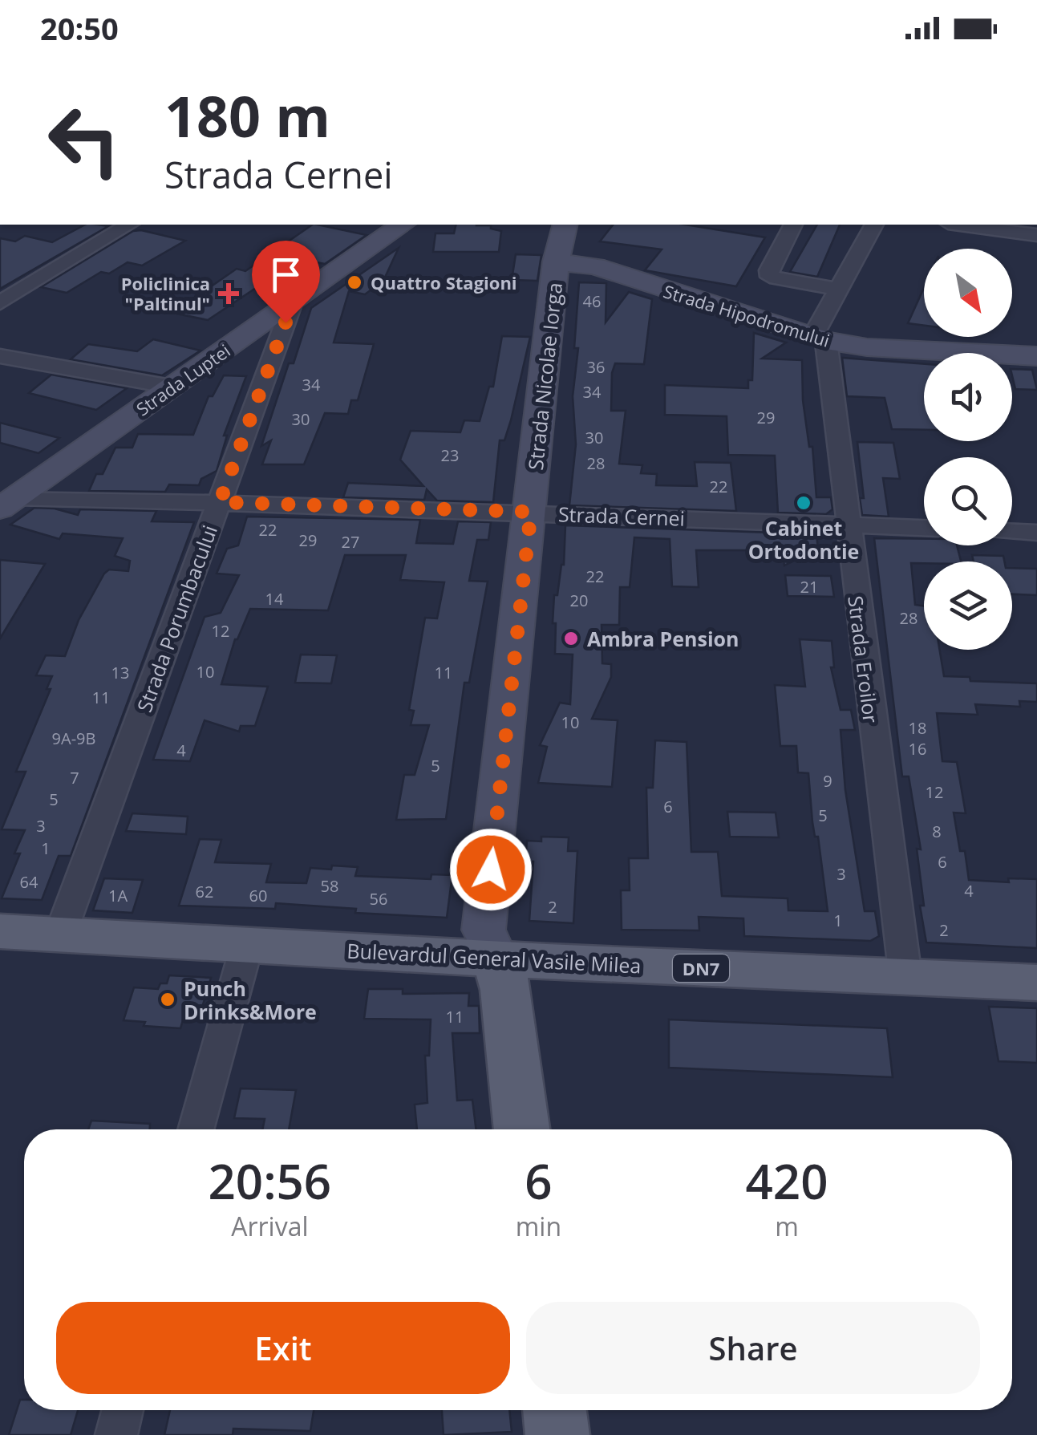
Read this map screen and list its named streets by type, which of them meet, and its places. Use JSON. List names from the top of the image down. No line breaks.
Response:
{"streets":{"main road":["Bulevardul General Vasile Milea","DN7"],"street":["Strada Hipodromului","Strada Nicolae Iorga","Strada Luptei","Strada Cernei","Strada Porumbacului","Strada Eroilor"]},"crossings":[["Strada Hipodromului","Strada Nicolae Iorga"],["Strada Hipodromului","Strada Eroilor"],["Strada Nicolae Iorga","Strada Cernei"],["Strada Nicolae Iorga","Bulevardul General Vasile Milea"],["Strada Luptei","Strada Cernei"],["Strada Luptei","Strada Porumbacului"],["Strada Cernei","Strada Porumbacului"],["Strada Cernei","Strada Eroilor"],["Strada Porumbacului","Bulevardul General Vasile Milea"],["Strada Eroilor","Bulevardul General Vasile Milea"]],"places":{"other":["Quattro Stagioni","Cabinet Ortodontie","Ambra Pension","Punch Drinks&More"],"health":["Policlinica \"Paltinul\""]},"house_numbers":["46","36","34","34","29","30","30","23","28","22","22","29","27","22","21","14","20","28","12","10","13","11","11","10","18","9A-9B","16","4","5","7","9","12","5","6","5","3","8","1","6","3","64","58","4","62","1A","60","56","2","1","2","11"],"north":"bottom right","page":{"status":"20:50","turn":["180 m","Strada Cernei"],"eta":["20:56","Arrival","6","min","420","m"],"buttons":["Exit","Share"]}}
